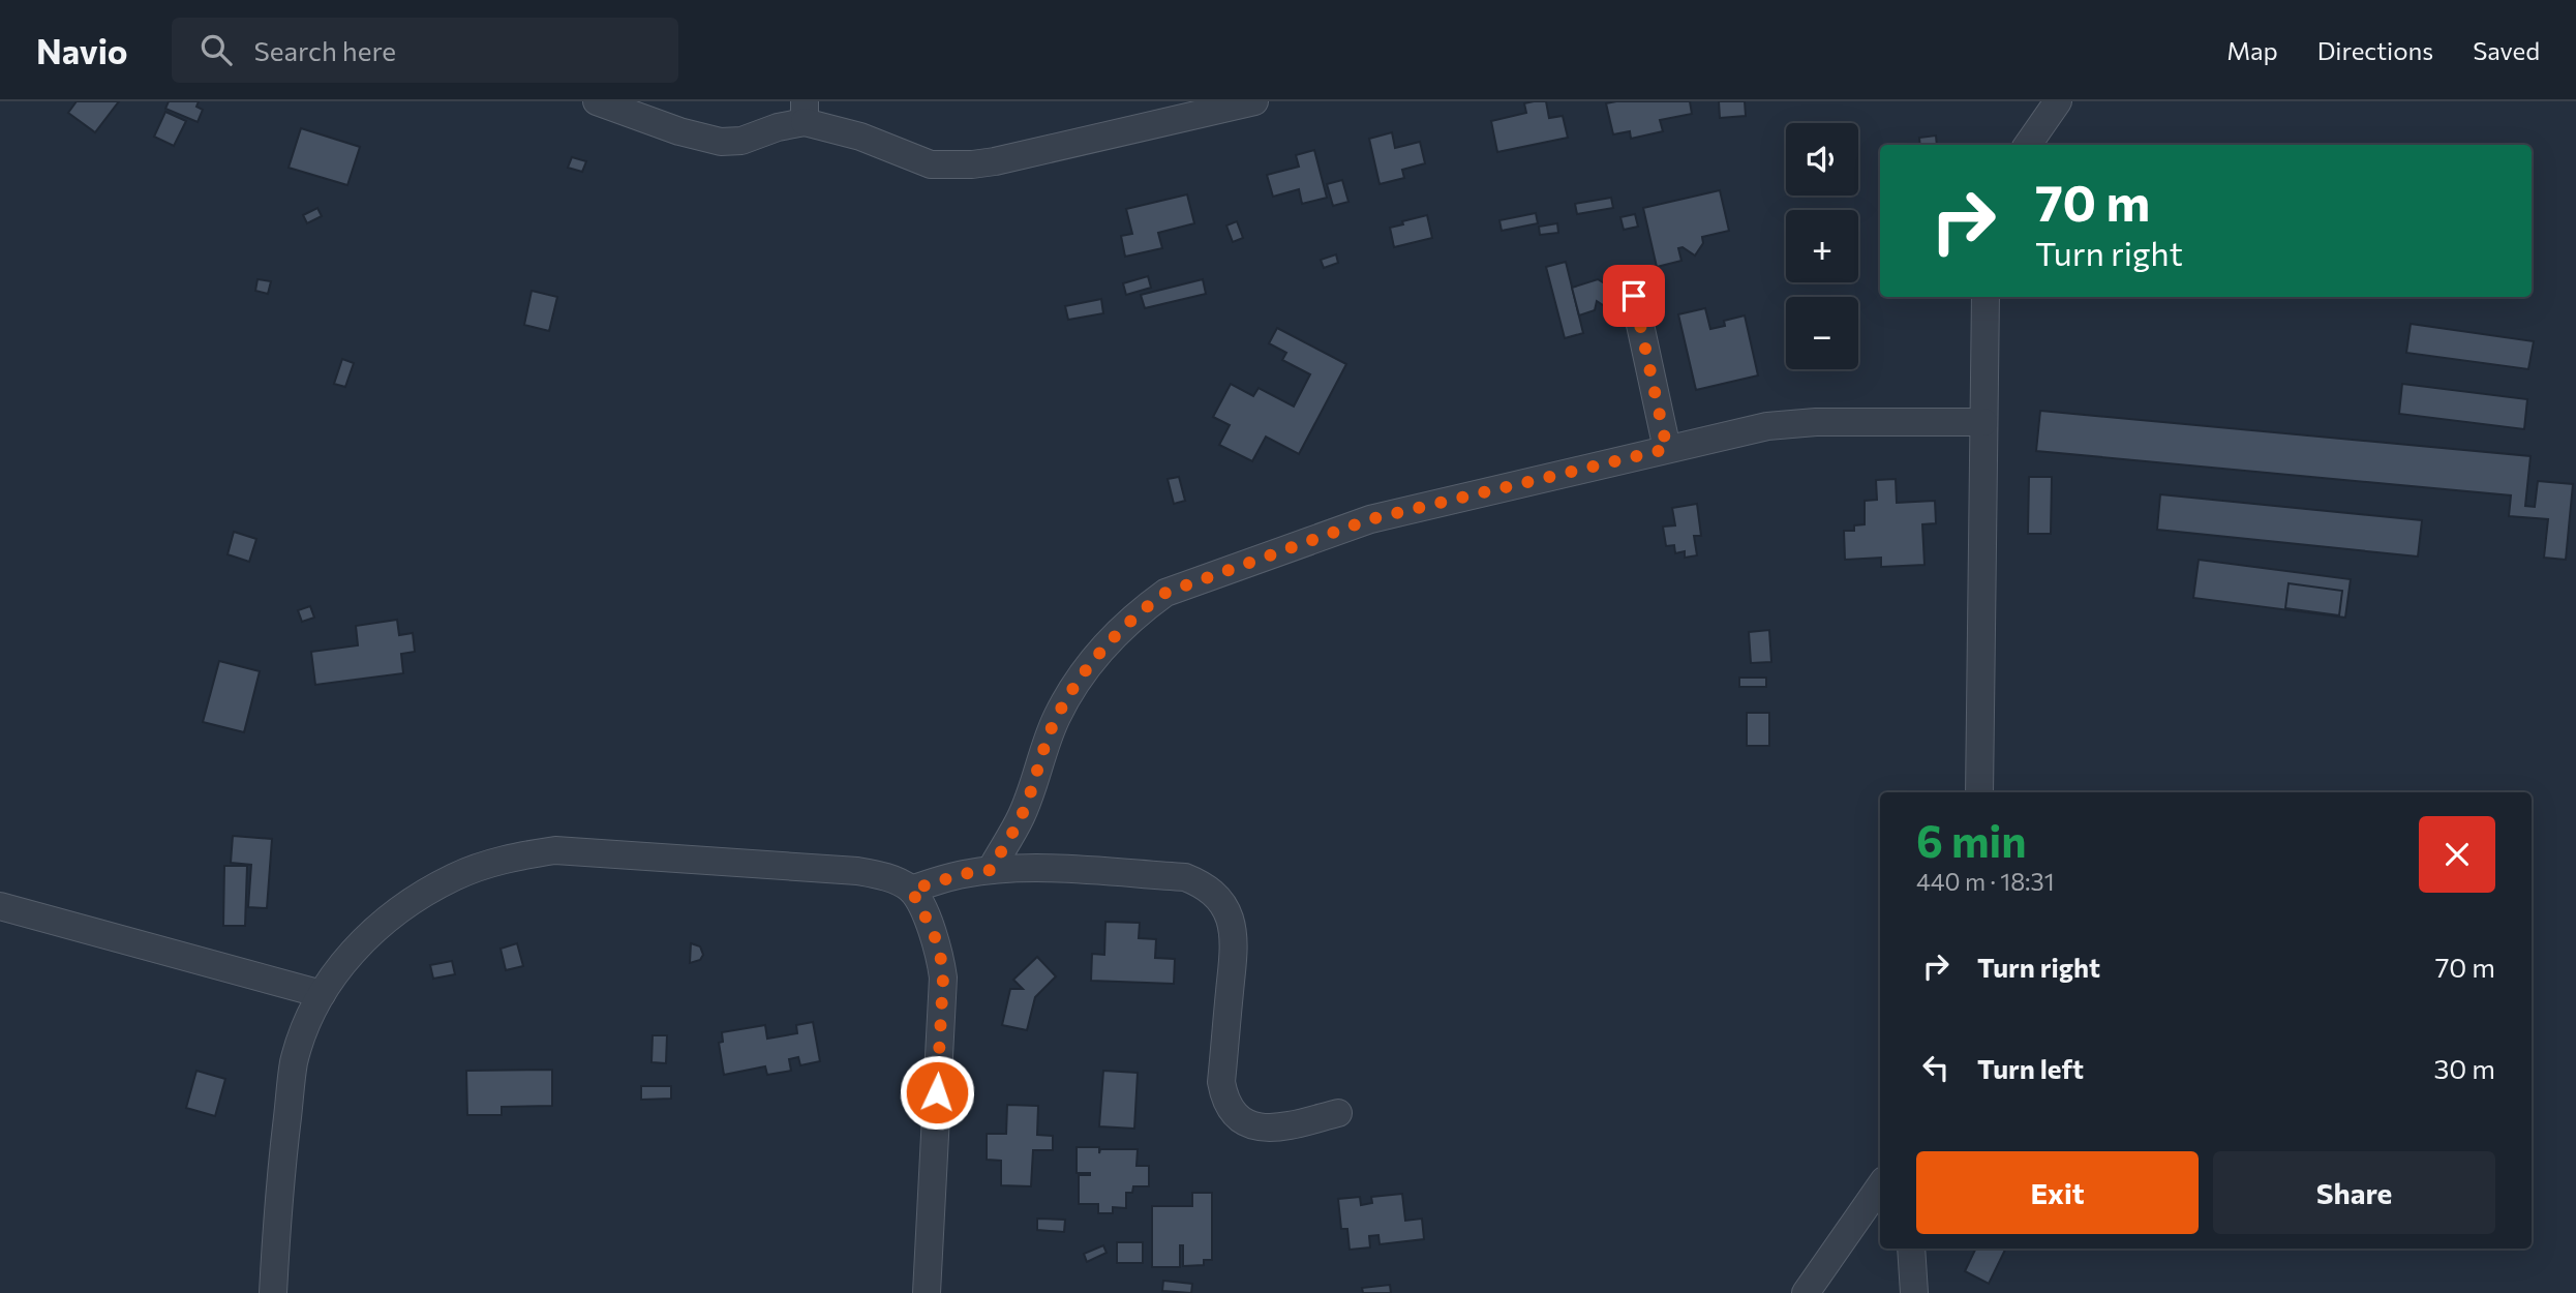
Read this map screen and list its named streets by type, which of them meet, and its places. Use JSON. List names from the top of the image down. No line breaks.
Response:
{"page":{"header":"Navio","search":"Search here","nav":["Map","Directions","Saved"],"map_buttons":["+","−"],"turn":["70 m","Turn right"],"heading":["6 min","440 m · 18:31"],"list":[{"name":"Turn right","value":"70 m"},{"name":"Turn left","value":"30 m"}],"buttons":["Exit","Share"]}}
